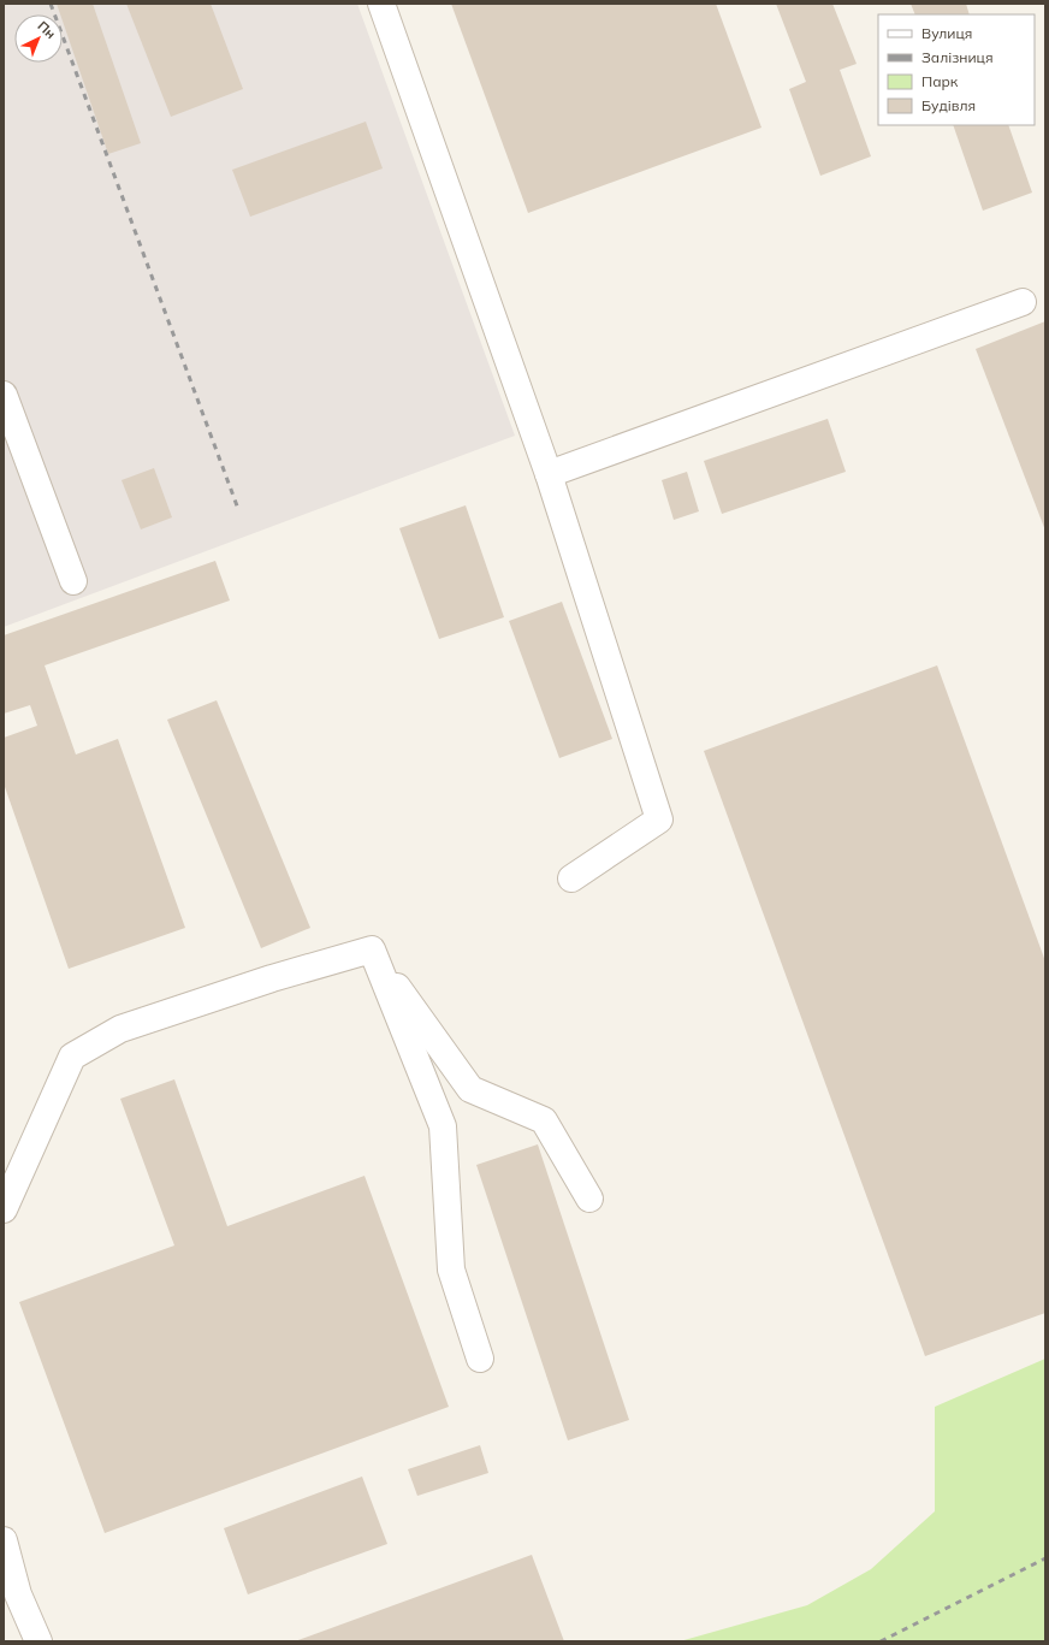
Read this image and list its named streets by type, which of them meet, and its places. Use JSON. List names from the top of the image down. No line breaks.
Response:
{"legend":["Вулиця","Залізниця","Парк","Будівля"],"north":"top right"}
